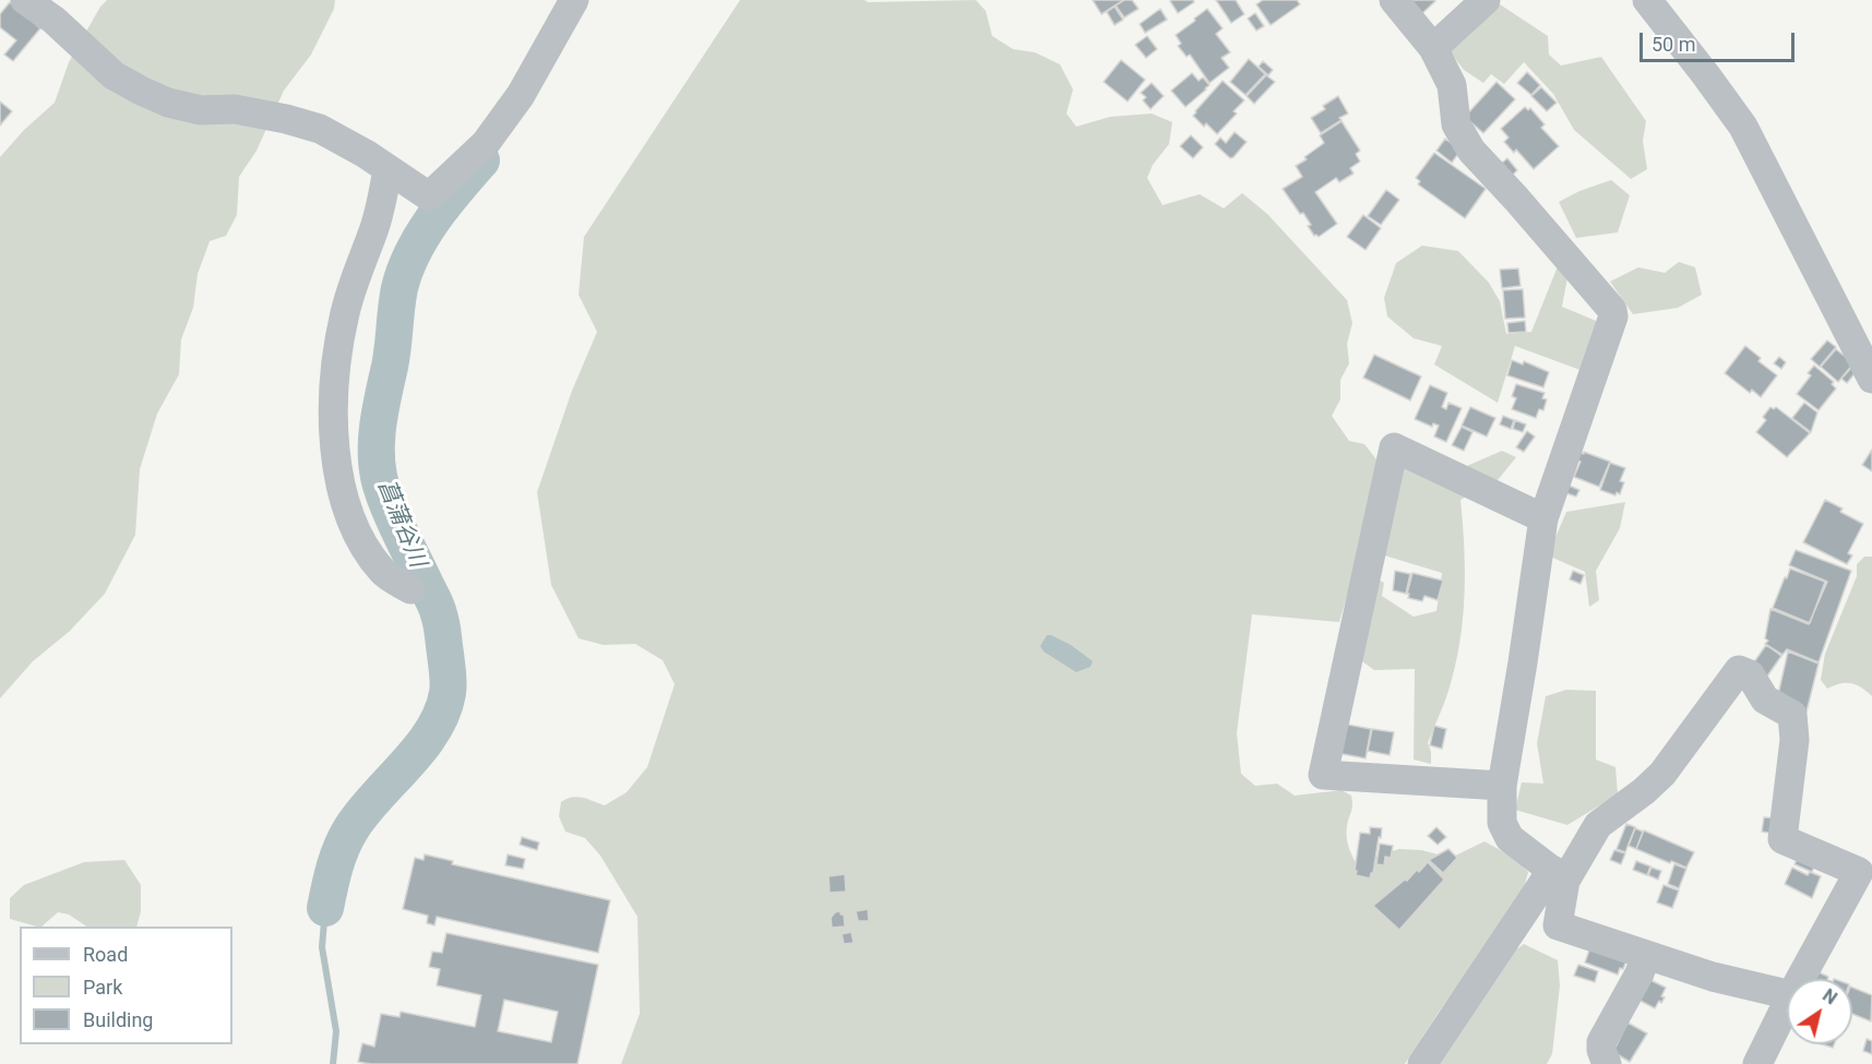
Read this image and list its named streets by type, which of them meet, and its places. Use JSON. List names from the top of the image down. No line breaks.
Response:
{"water":["菖蒲谷川"],"legend":["Road","Park","Building"],"scale_bar":"50 m","north":"top right"}
